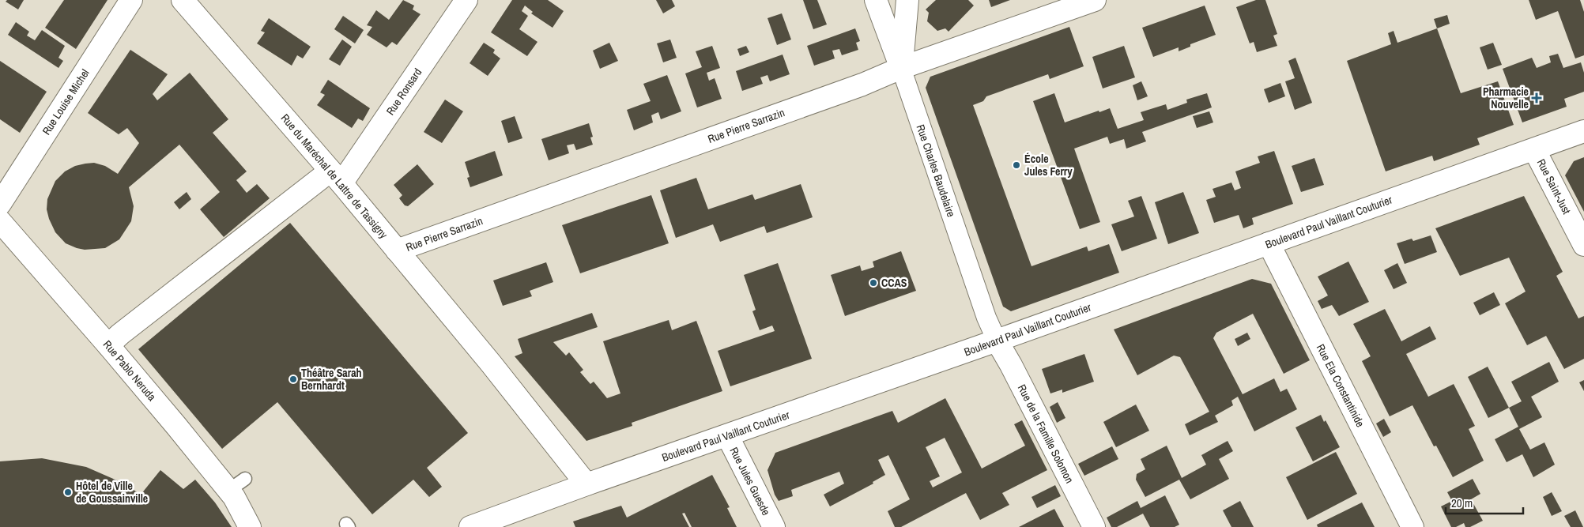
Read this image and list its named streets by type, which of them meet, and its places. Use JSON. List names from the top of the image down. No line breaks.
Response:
{"streets":{"street":["Rue Ronsard","Rue Louise Michel","Rue Pierre Sarrazin","Rue Charles Baudelaire","Rue du Maréchal de Lattre de Tassigny","Rue Saint-Just","Boulevard Paul Vaillant Couturier","Rue Pablo Neruda","Rue Ela Constantinide","Rue de la Famille Solomon","Rue Jules Guesde"]},"crossings":[["Rue Ronsard","Rue du Maréchal de Lattre de Tassigny"],["Rue Ronsard","Rue Pablo Neruda"],["Rue Pierre Sarrazin","Rue Charles Baudelaire"],["Rue Pierre Sarrazin","Rue du Maréchal de Lattre de Tassigny"],["Rue Charles Baudelaire","Boulevard Paul Vaillant Couturier"],["Rue Charles Baudelaire","Rue de la Famille Solomon"],["Rue du Maréchal de Lattre de Tassigny","Boulevard Paul Vaillant Couturier"],["Rue Saint-Just","Boulevard Paul Vaillant Couturier"],["Boulevard Paul Vaillant Couturier","Rue Ela Constantinide"],["Boulevard Paul Vaillant Couturier","Rue de la Famille Solomon"],["Boulevard Paul Vaillant Couturier","Rue Jules Guesde"]],"places":{"health":["Pharmacie Nouvelle"],"other":["École Jules Ferry","CCAS","Théâtre Sarah Bernhardt","Hôtel de Ville de Goussainville"]},"scale_bar":"20 m"}
